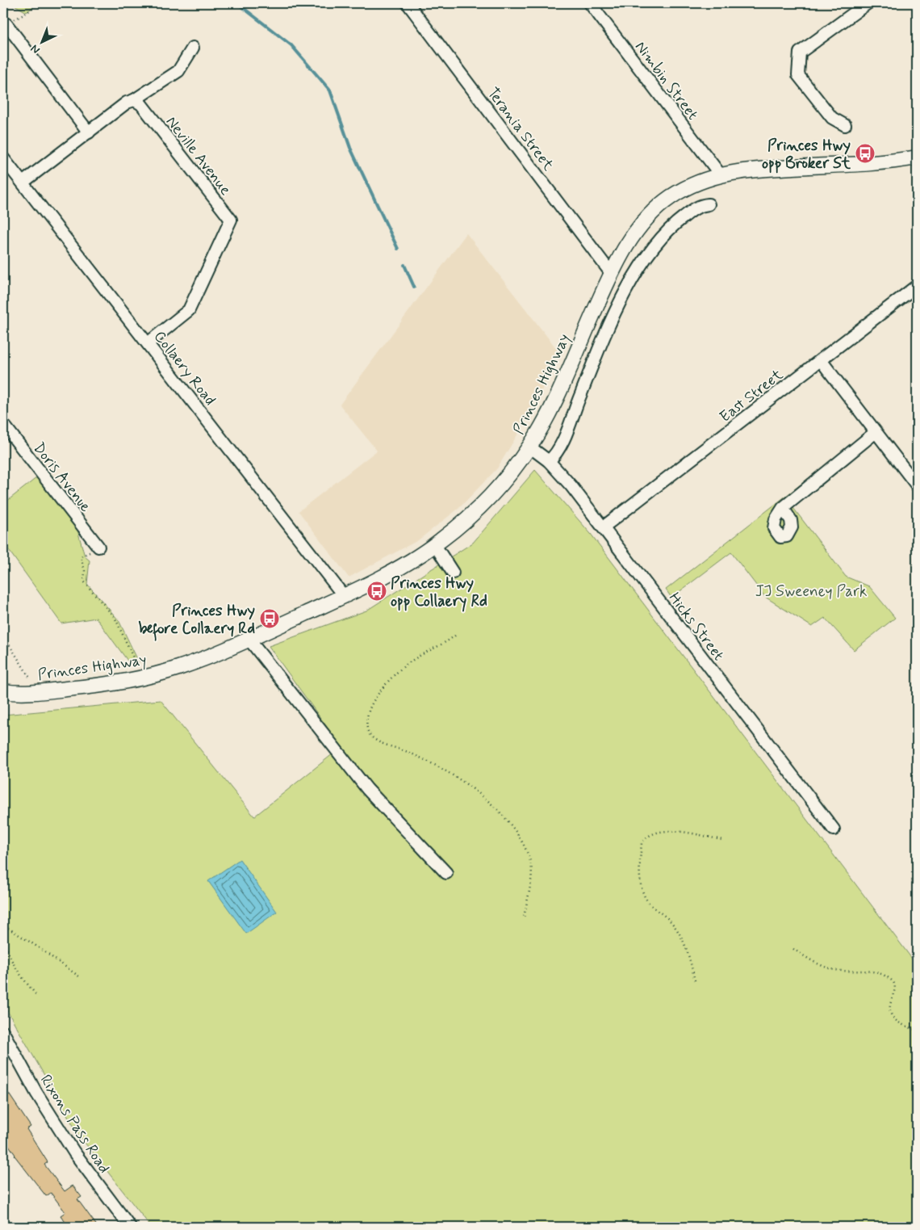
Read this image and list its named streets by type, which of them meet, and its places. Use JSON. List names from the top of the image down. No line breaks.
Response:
{"streets":{"main road":["Princes Highway"],"street":["Nimbin Street","Terania Street","Neville Avenue","Collaery Road","East Street","Doris Avenue","Hicks Street","Rixons Pass Road"]},"crossings":[["Nimbin Street","Princes Highway"],["Terania Street","Princes Highway"],["Neville Avenue","Collaery Road"],["Collaery Road","Princes Highway"],["Princes Highway","Hicks Street"],["East Street","Hicks Street"]],"parks":["JJ Sweeney Park"],"places":{"bus stop":["Princes Hwy opp Broker St","Princes Hwy opp Collaery Rd","Princes Hwy before Collaery Rd"]},"north":"bottom left"}
